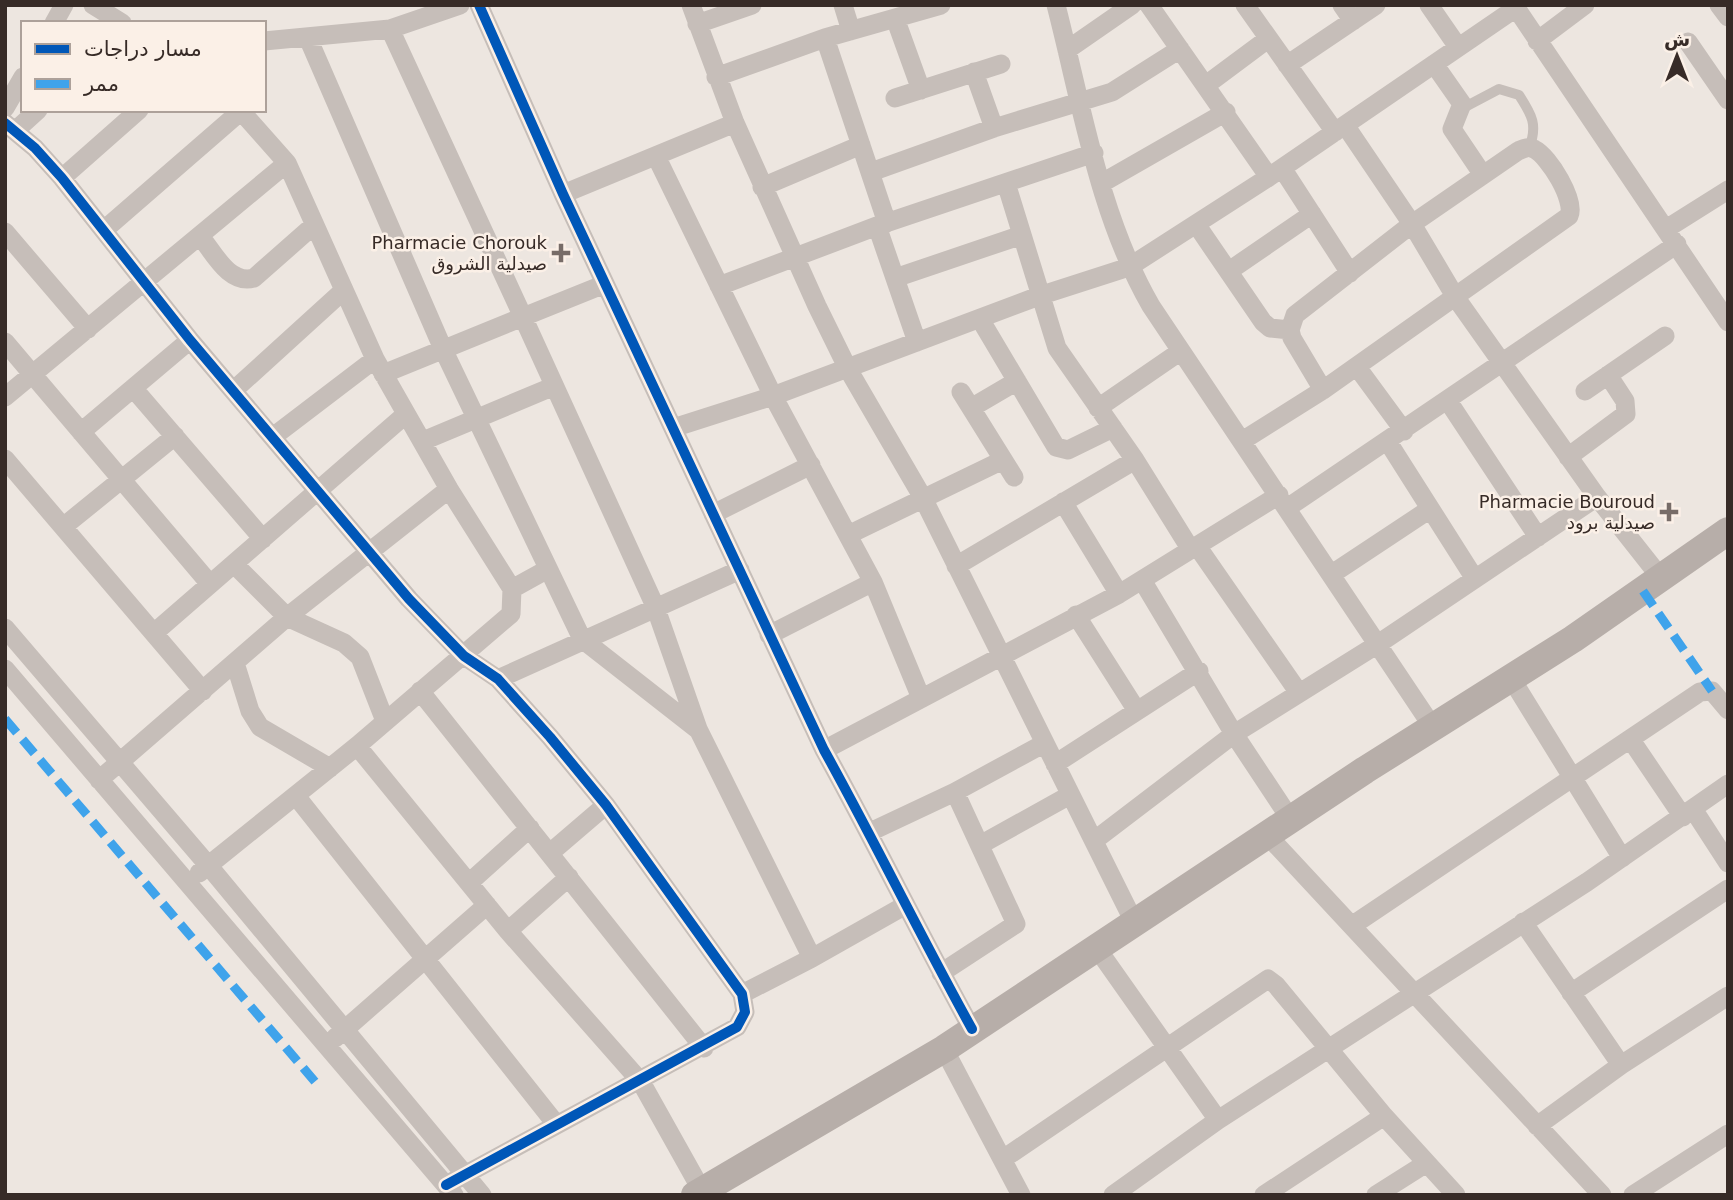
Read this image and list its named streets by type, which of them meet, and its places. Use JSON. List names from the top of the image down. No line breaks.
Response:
{"places":{"health":["Pharmacie Chorouk صيدلية الشروق","Pharmacie Bouroud صيدلية برود"]},"legend":["مسار دراجات","ممر"],"north":"top"}
